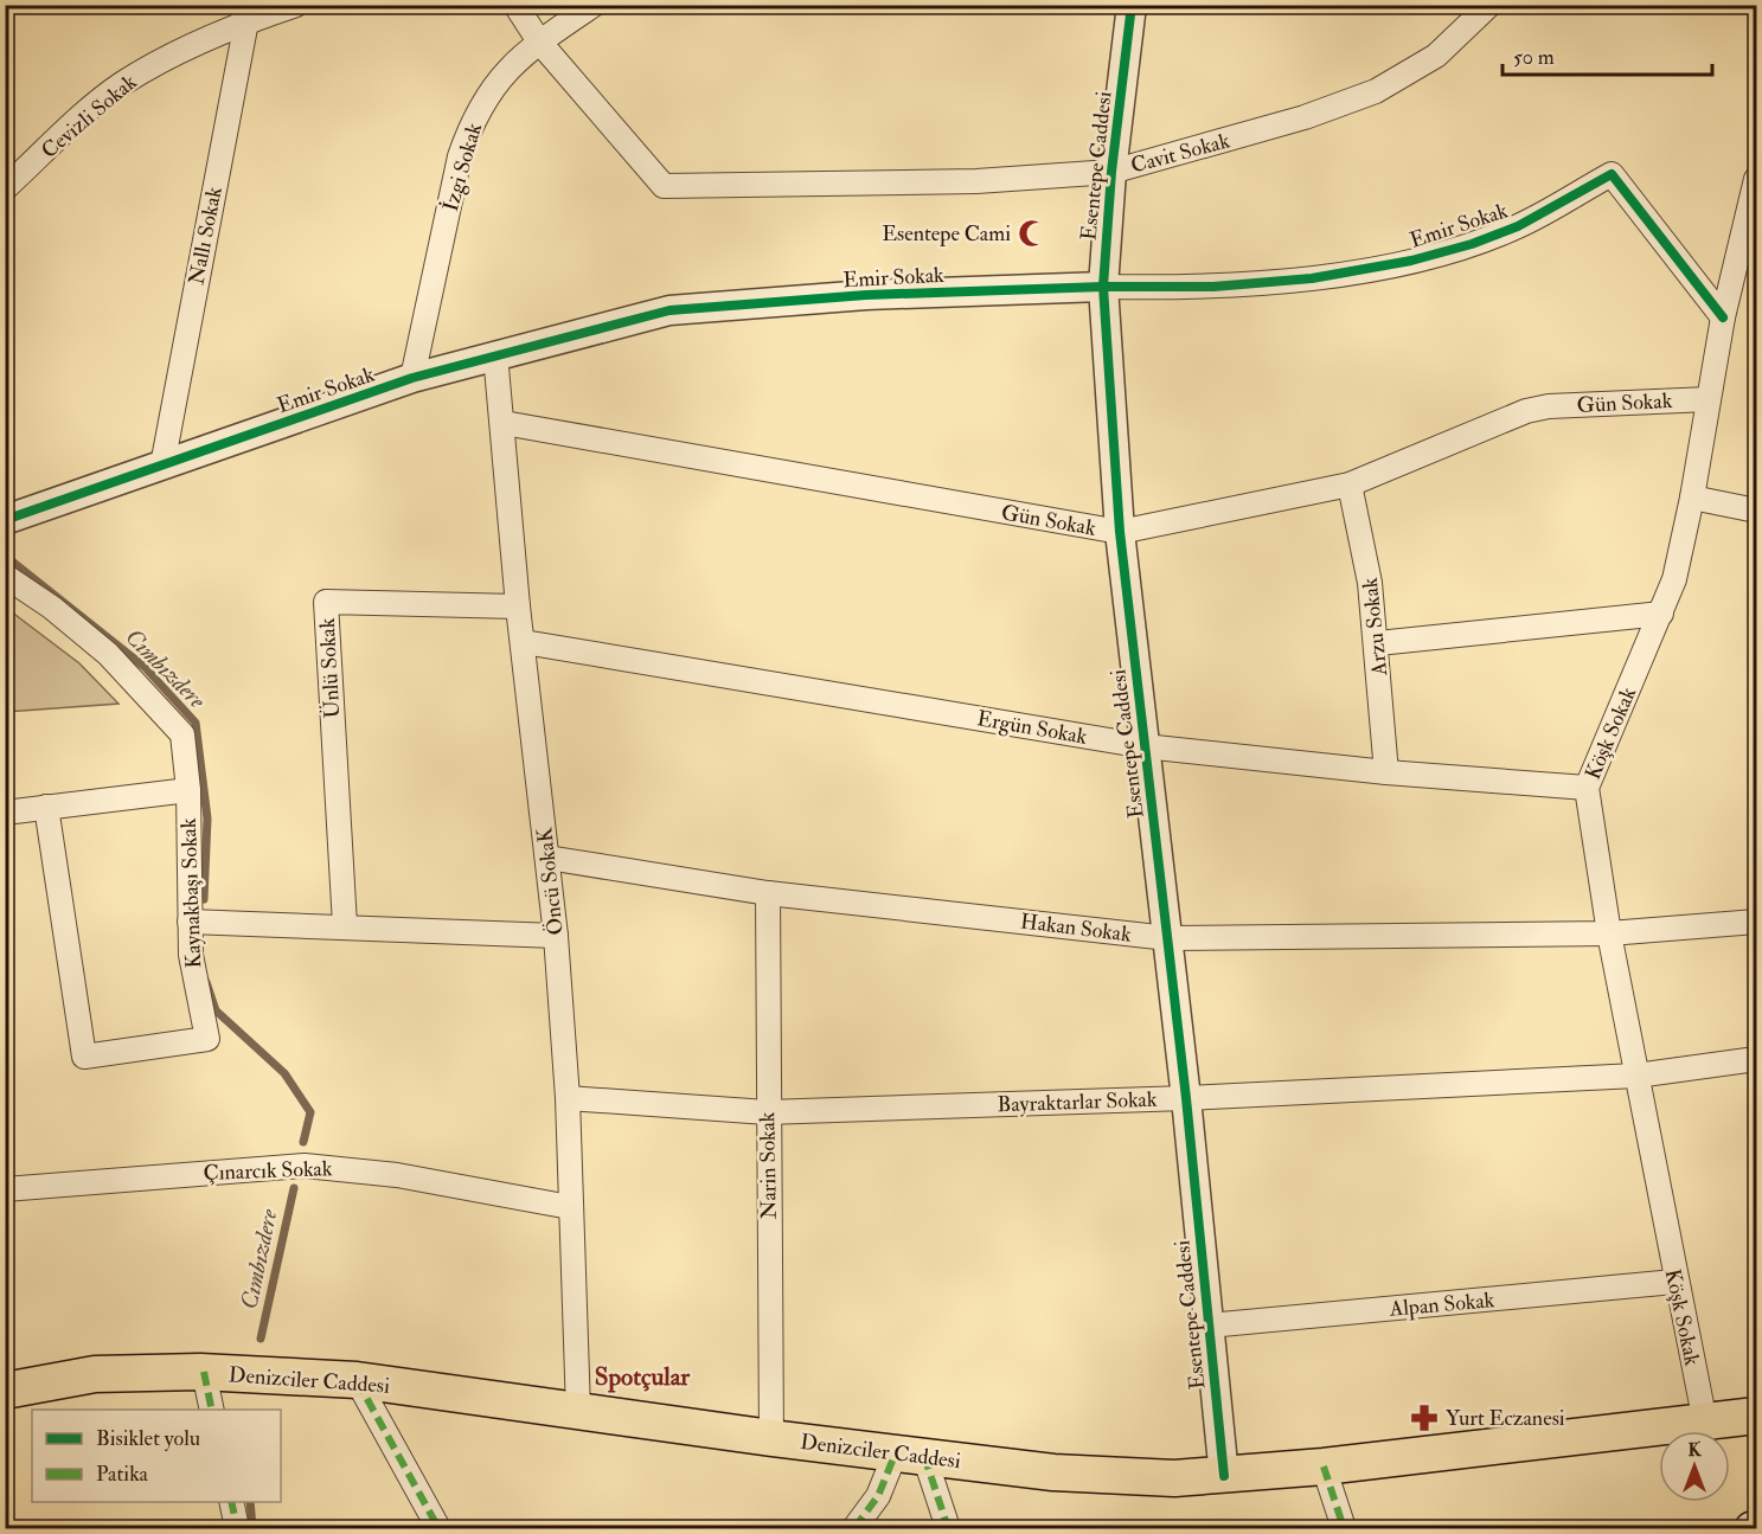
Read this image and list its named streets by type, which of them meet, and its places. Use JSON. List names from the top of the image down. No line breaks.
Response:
{"streets":{"main road":["Denizciler Caddesi"],"street":["Cevizli Sokak","Cavit Sokak","Esentepe Caddesi","İzgi Sokak","Emir Sokak","Nallı Sokak","Gün Sokak","Arzu Sokak","Ünlü Sokak","Ergün Sokak","Köşk Sokak","Öncü SokaK","Kaynakbaşı Sokak","Hakan Sokak","Bayraktarlar Sokak","Narin Sokak","Çınarcık Sokak","Alpan Sokak"]},"crossings":[["Cevizli Sokak","Nallı Sokak"],["Cavit Sokak","Esentepe Caddesi"],["Cavit Sokak","İzgi Sokak"],["Esentepe Caddesi","Emir Sokak"],["Esentepe Caddesi","Gün Sokak"],["Esentepe Caddesi","Ergün Sokak"],["Esentepe Caddesi","Hakan Sokak"],["Esentepe Caddesi","Bayraktarlar Sokak"],["Esentepe Caddesi","Alpan Sokak"],["Esentepe Caddesi","Denizciler Caddesi"],["İzgi Sokak","Emir Sokak"],["Emir Sokak","Nallı Sokak"],["Emir Sokak","Köşk Sokak"],["Emir Sokak","Öncü SokaK"],["Gün Sokak","Arzu Sokak"],["Gün Sokak","Köşk Sokak"],["Gün Sokak","Öncü SokaK"],["Arzu Sokak","Ergün Sokak"],["Ünlü Sokak","Öncü SokaK"],["Ergün Sokak","Köşk Sokak"],["Ergün Sokak","Öncü SokaK"],["Köşk Sokak","Hakan Sokak"],["Köşk Sokak","Bayraktarlar Sokak"],["Köşk Sokak","Alpan Sokak"],["Köşk Sokak","Denizciler Caddesi"],["Öncü SokaK","Hakan Sokak"],["Öncü SokaK","Bayraktarlar Sokak"],["Öncü SokaK","Çınarcık Sokak"],["Öncü SokaK","Denizciler Caddesi"],["Hakan Sokak","Narin Sokak"],["Bayraktarlar Sokak","Narin Sokak"],["Narin Sokak","Denizciler Caddesi"]],"districts":["Spotçular"],"water":["Cımbızdere"],"places":{"mosque":["Esentepe Cami"],"pharmacy":["Yurt Eczanesi"]},"legend":["Bisiklet yolu","Patika"],"scale_bar":"50 m","north":"top"}
